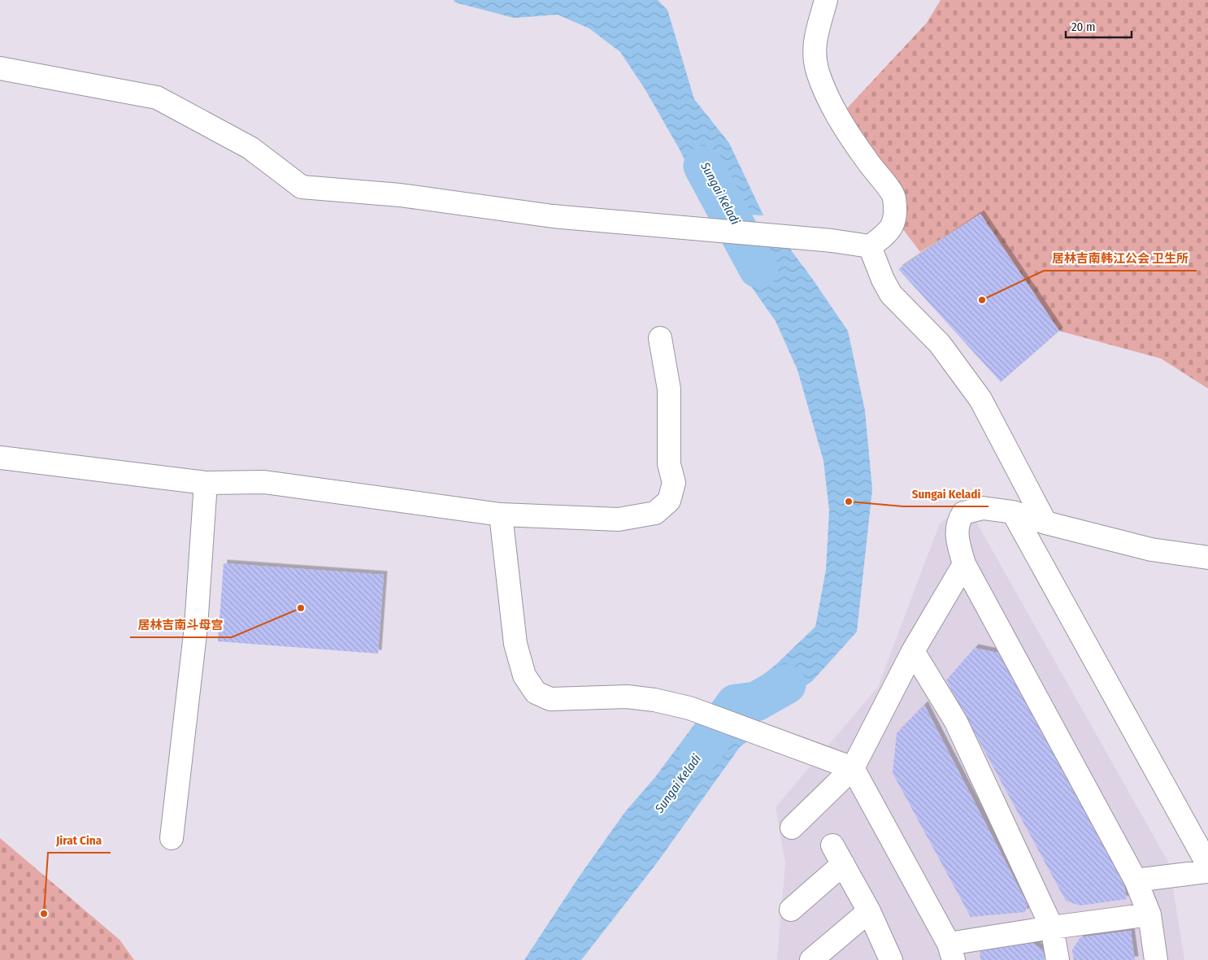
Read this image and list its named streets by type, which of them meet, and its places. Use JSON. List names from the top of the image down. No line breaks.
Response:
{"water":["Sungai Keladi"],"places":["居林吉南韩江公会 卫生所","Sungai Keladi","居林吉南斗母宫","Jirat Cina"],"scale_bar":"20 m"}
